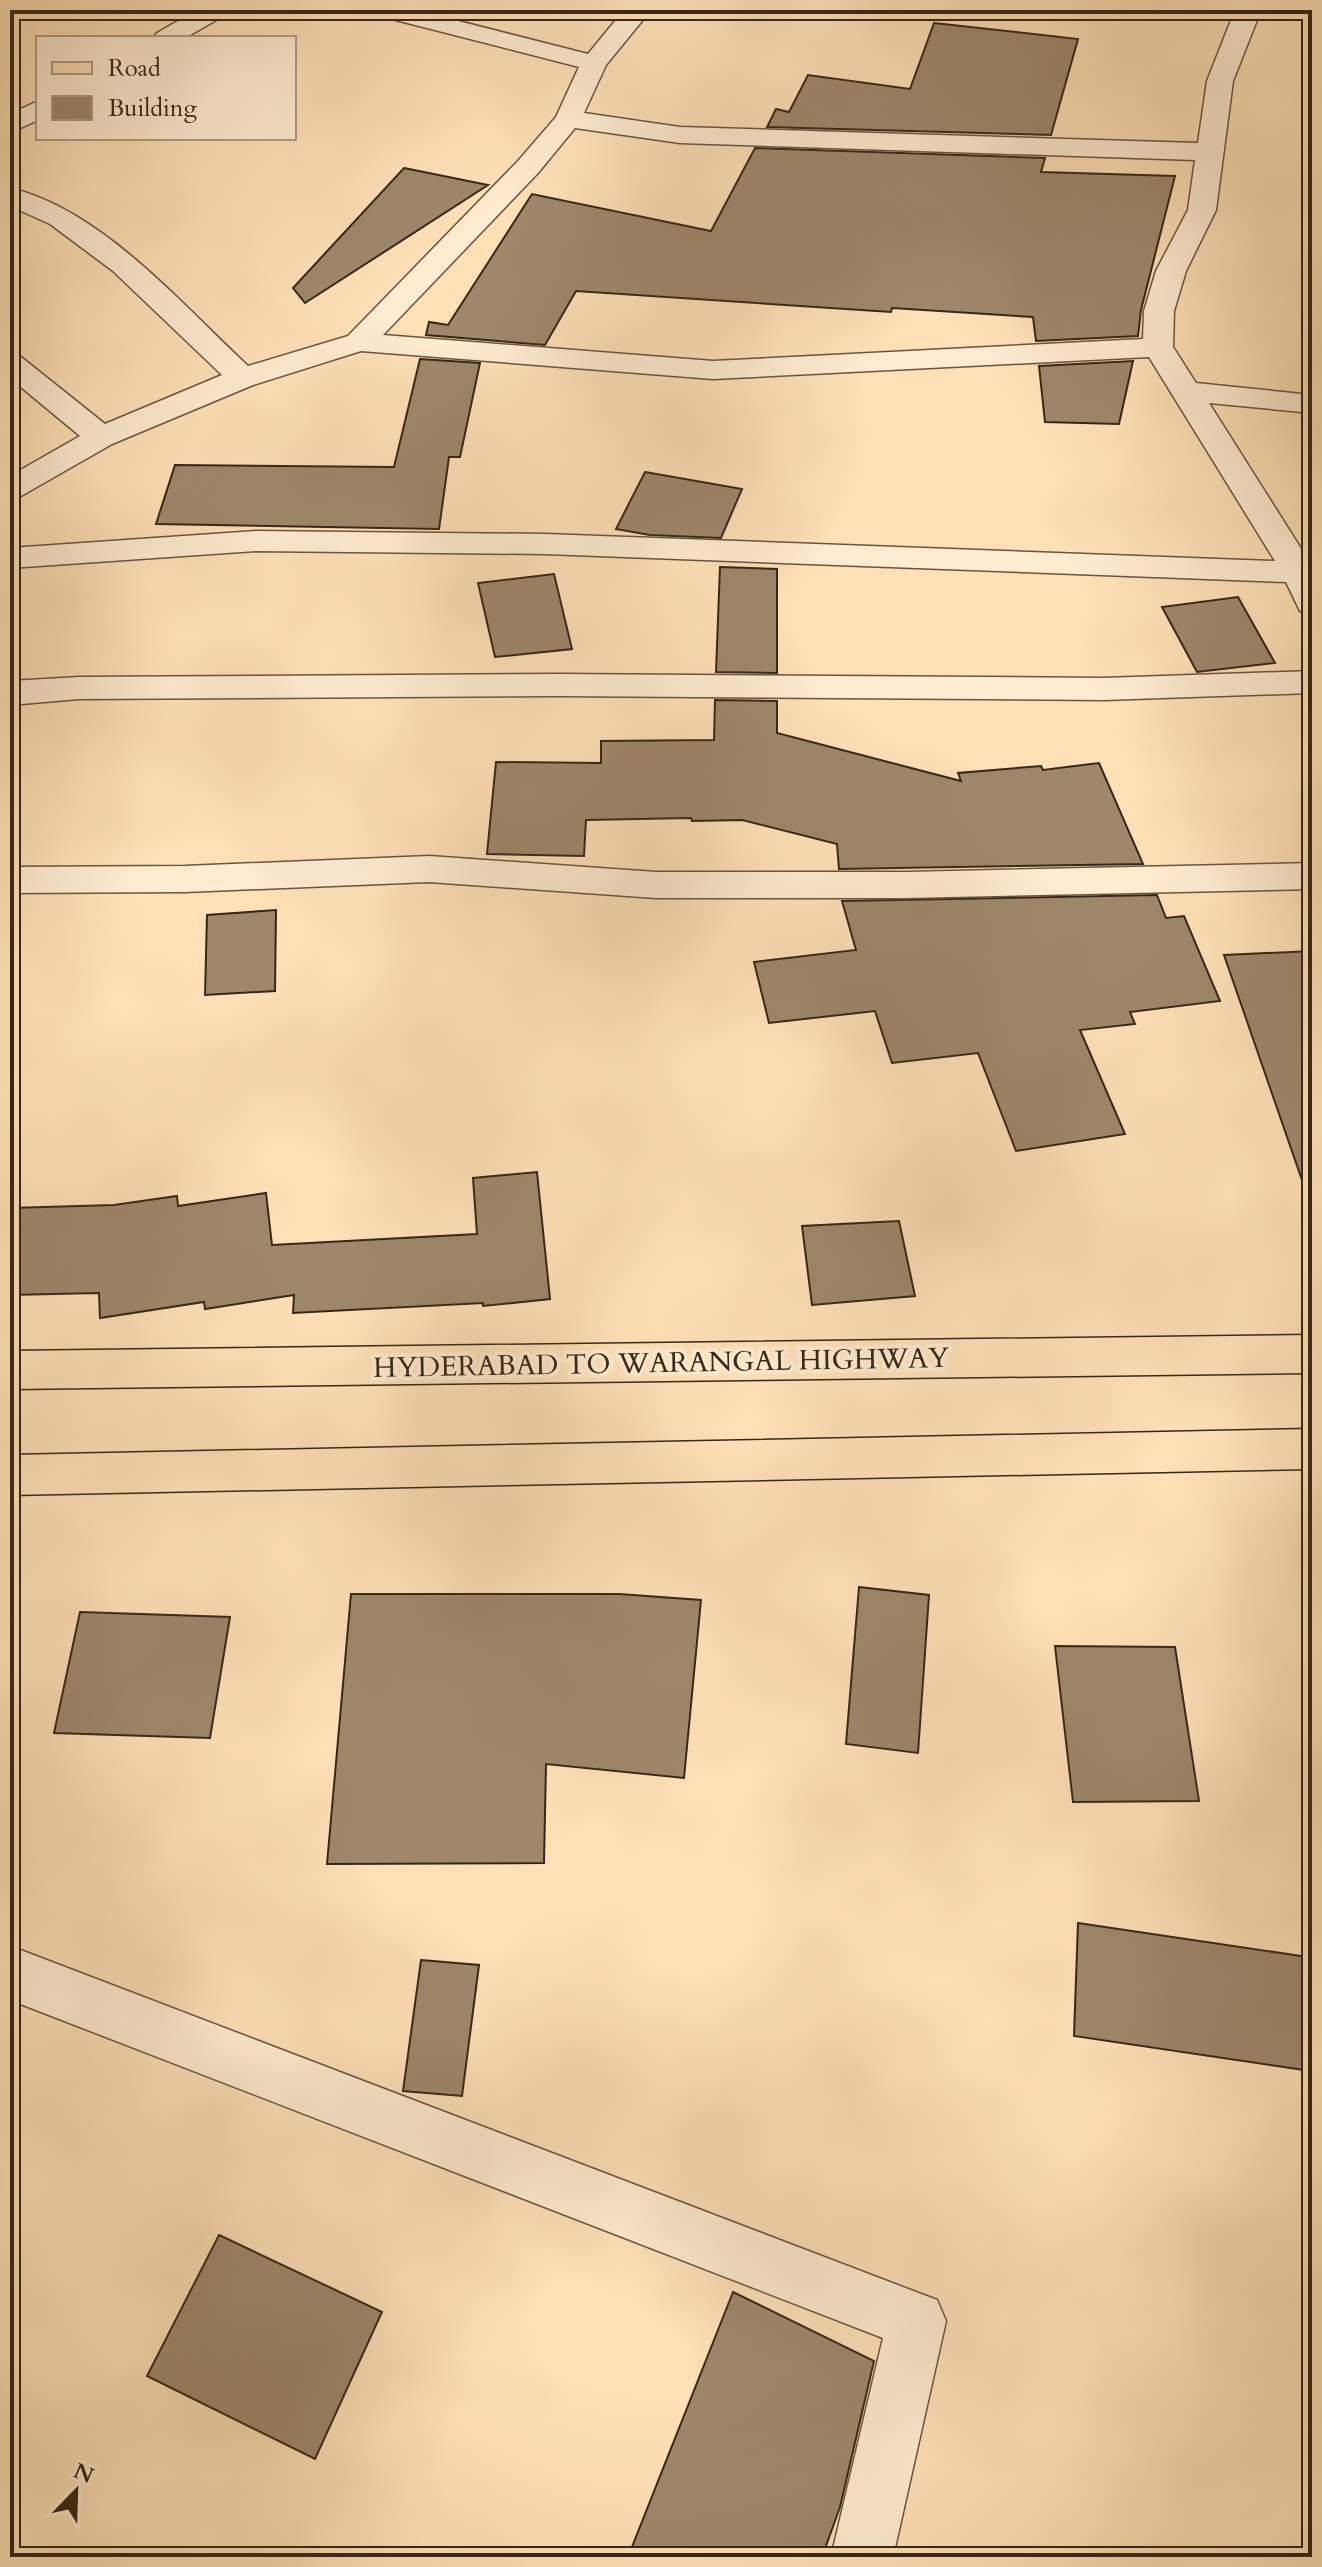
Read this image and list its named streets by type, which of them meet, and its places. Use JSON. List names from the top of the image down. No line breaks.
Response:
{"streets":{"main road":["HYDERABAD TO WARANGAL HIGHWAY"]},"legend":["Road","Building"],"north":"top right"}
